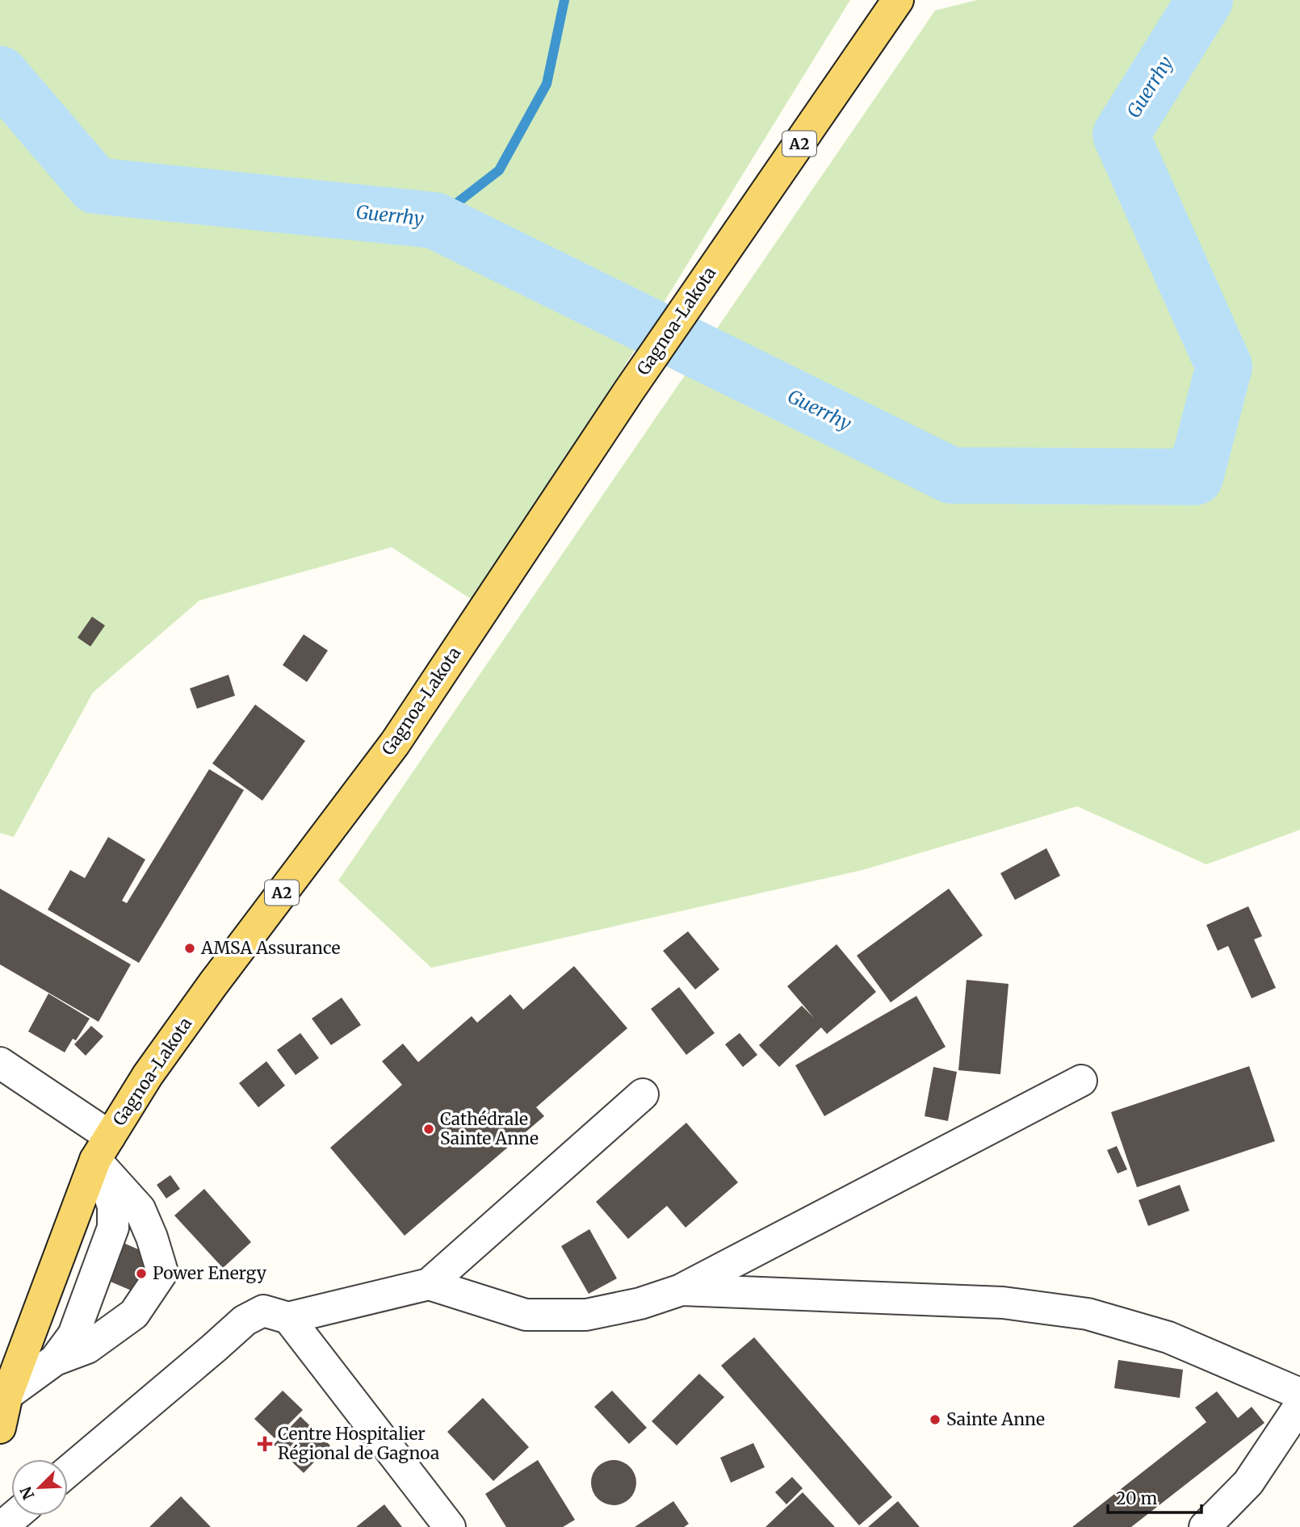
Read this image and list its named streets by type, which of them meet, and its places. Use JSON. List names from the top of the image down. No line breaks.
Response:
{"streets":{"main road":["A2","Gagnoa-Lakota"]},"water":["Guerrhy"],"places":{"other":["AMSA Assurance","Cathédrale Sainte Anne","Power Energy","Sainte Anne"],"health":["Centre Hospitalier Régional de Gagnoa"]},"scale_bar":"20 m","north":"bottom left"}
